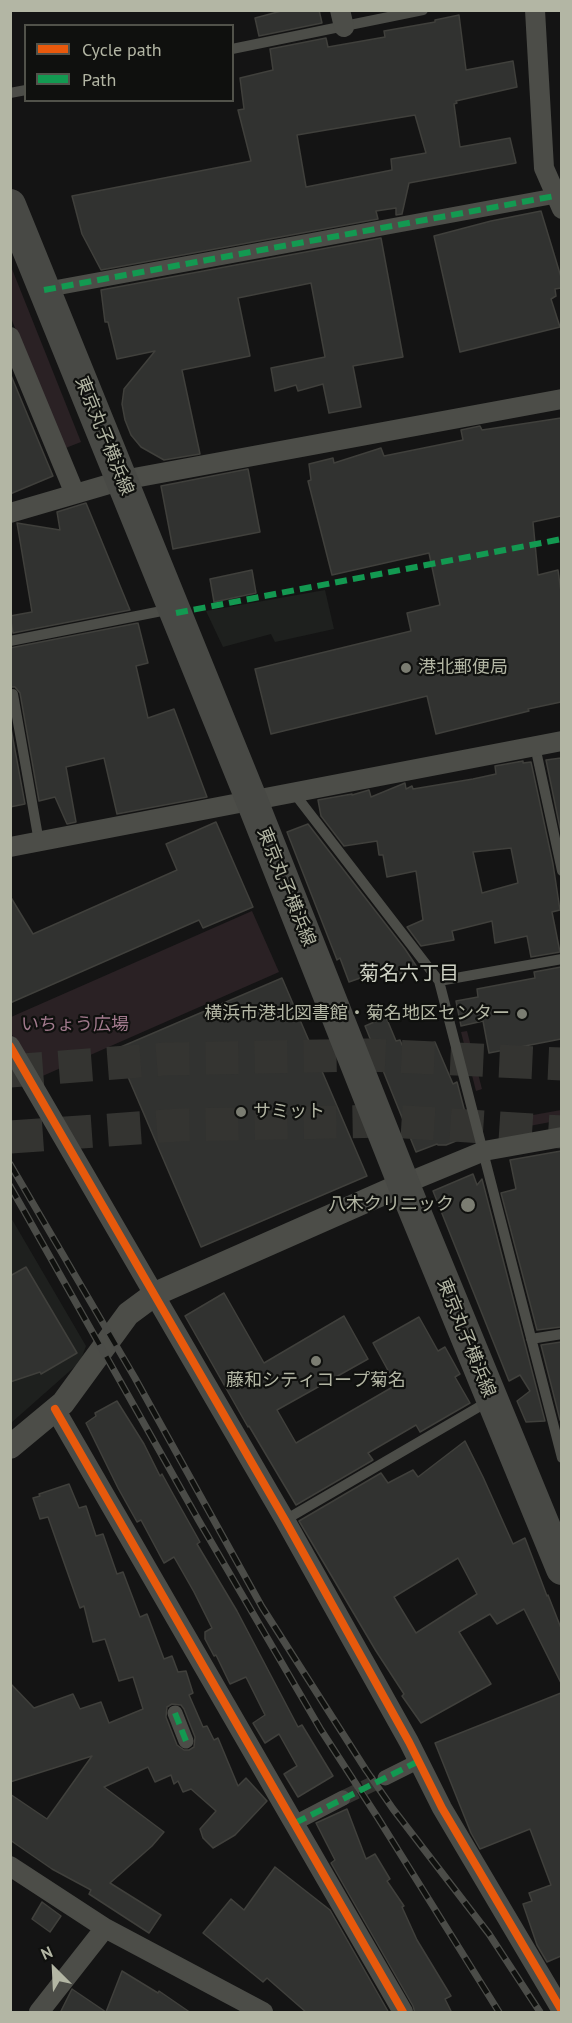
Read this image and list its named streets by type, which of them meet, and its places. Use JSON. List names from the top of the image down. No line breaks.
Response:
{"streets":{"main road":["東京丸子横浜線"]},"districts":["菊名六丁目"],"parks":["いちょう広場"],"places":["港北郵便局","横浜市港北図書館・菊名地区センター","サミット","八木クリニック","藤和シティコープ菊名"],"legend":["Cycle path","Path"],"north":"top left"}
